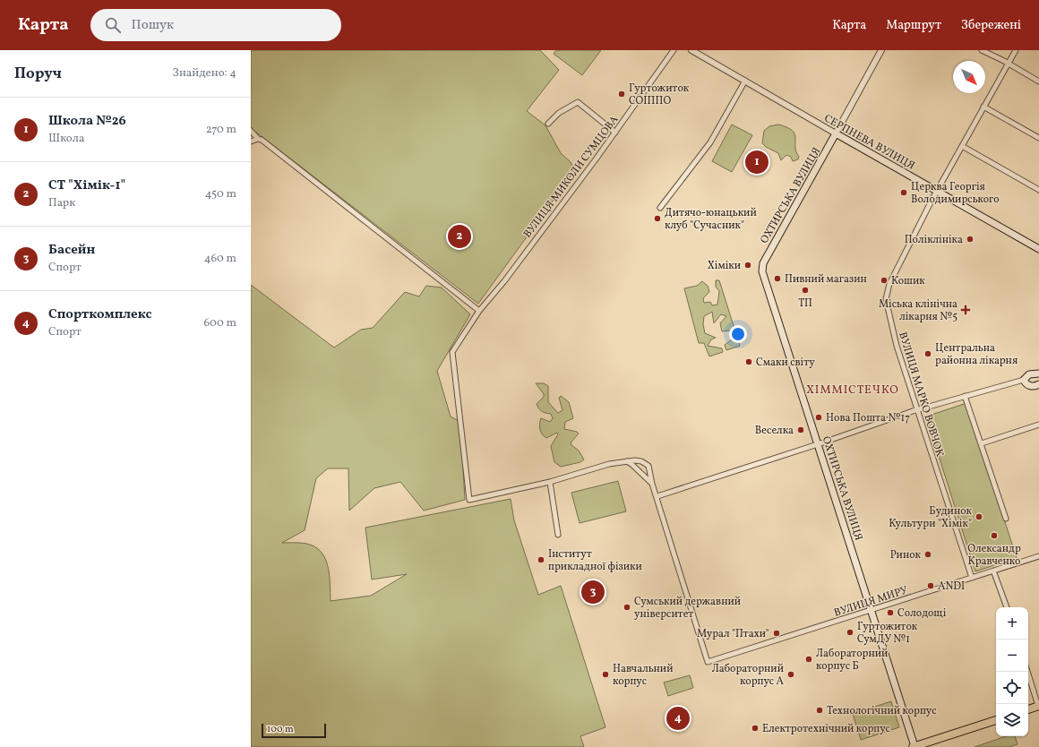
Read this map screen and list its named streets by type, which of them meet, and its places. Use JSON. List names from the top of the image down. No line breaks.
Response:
{"streets":{"main road":["СЕРПНЕВА ВУЛИЦЯ","ОХТИРСЬКА ВУЛИЦЯ"],"street":["ВУЛИЦЯ МИКОЛИ СУМЦОВА","ВУЛИЦЯ МАРКО ВОВЧОК","ВУЛИЦЯ МИРУ"]},"crossings":[["СЕРПНЕВА ВУЛИЦЯ","ОХТИРСЬКА ВУЛИЦЯ"],["СЕРПНЕВА ВУЛИЦЯ","ВУЛИЦЯ МАРКО ВОВЧОК"],["ОХТИРСЬКА ВУЛИЦЯ","ВУЛИЦЯ МИРУ"],["ВУЛИЦЯ МАРКО ВОВЧОК","ВУЛИЦЯ МИРУ"]],"districts":["ХІММІСТЕЧКО"],"places":{"other":["Гуртожиток СОІППО","Церква Георгія Володимирського","Дитячо-юнацький клуб \"Сучасник\"","Поліклініка","Хіміки","Пивний магазин","Кошик","ТП","Центральна районна лікарня","Смаки світу","Нова Пошта №17","Веселка","Будинок Культури \"Хімік\"","Олександр Кравченко","Ринок","Інститут прикладної фізики","ANDI","Сумський державний університет","Солодощі","Гуртожиток СумДУ №1","Мурал \"Птахи\"","Лабораторний корпус Б","Навчальний корпус","Лабораторний корпус А","Технологічний корпус","Електротехнічний корпус"],"health":["Міська клінічна лікарня №5"]},"scale_bar":"100 m","north":"bottom right","page":{"header":"Карта","search":"Пошук","nav":["Карта","Маршрут","Збережені"],"heading":["Поруч","Знайдено: 4"],"list":[{"mark":"1","name":"Школа №26","note":"Школа","value":"270 m"},{"mark":"2","name":"СТ \"Хімік-1\"","note":"Парк","value":"450 m"},{"mark":"3","name":"Басейн","note":"Спорт","value":"460 m"},{"mark":"4","name":"Спорткомплекс","note":"Спорт","value":"600 m"}],"pins":["1","2","3","4"],"map_buttons":["+","−"],"scale":"100 m"}}
